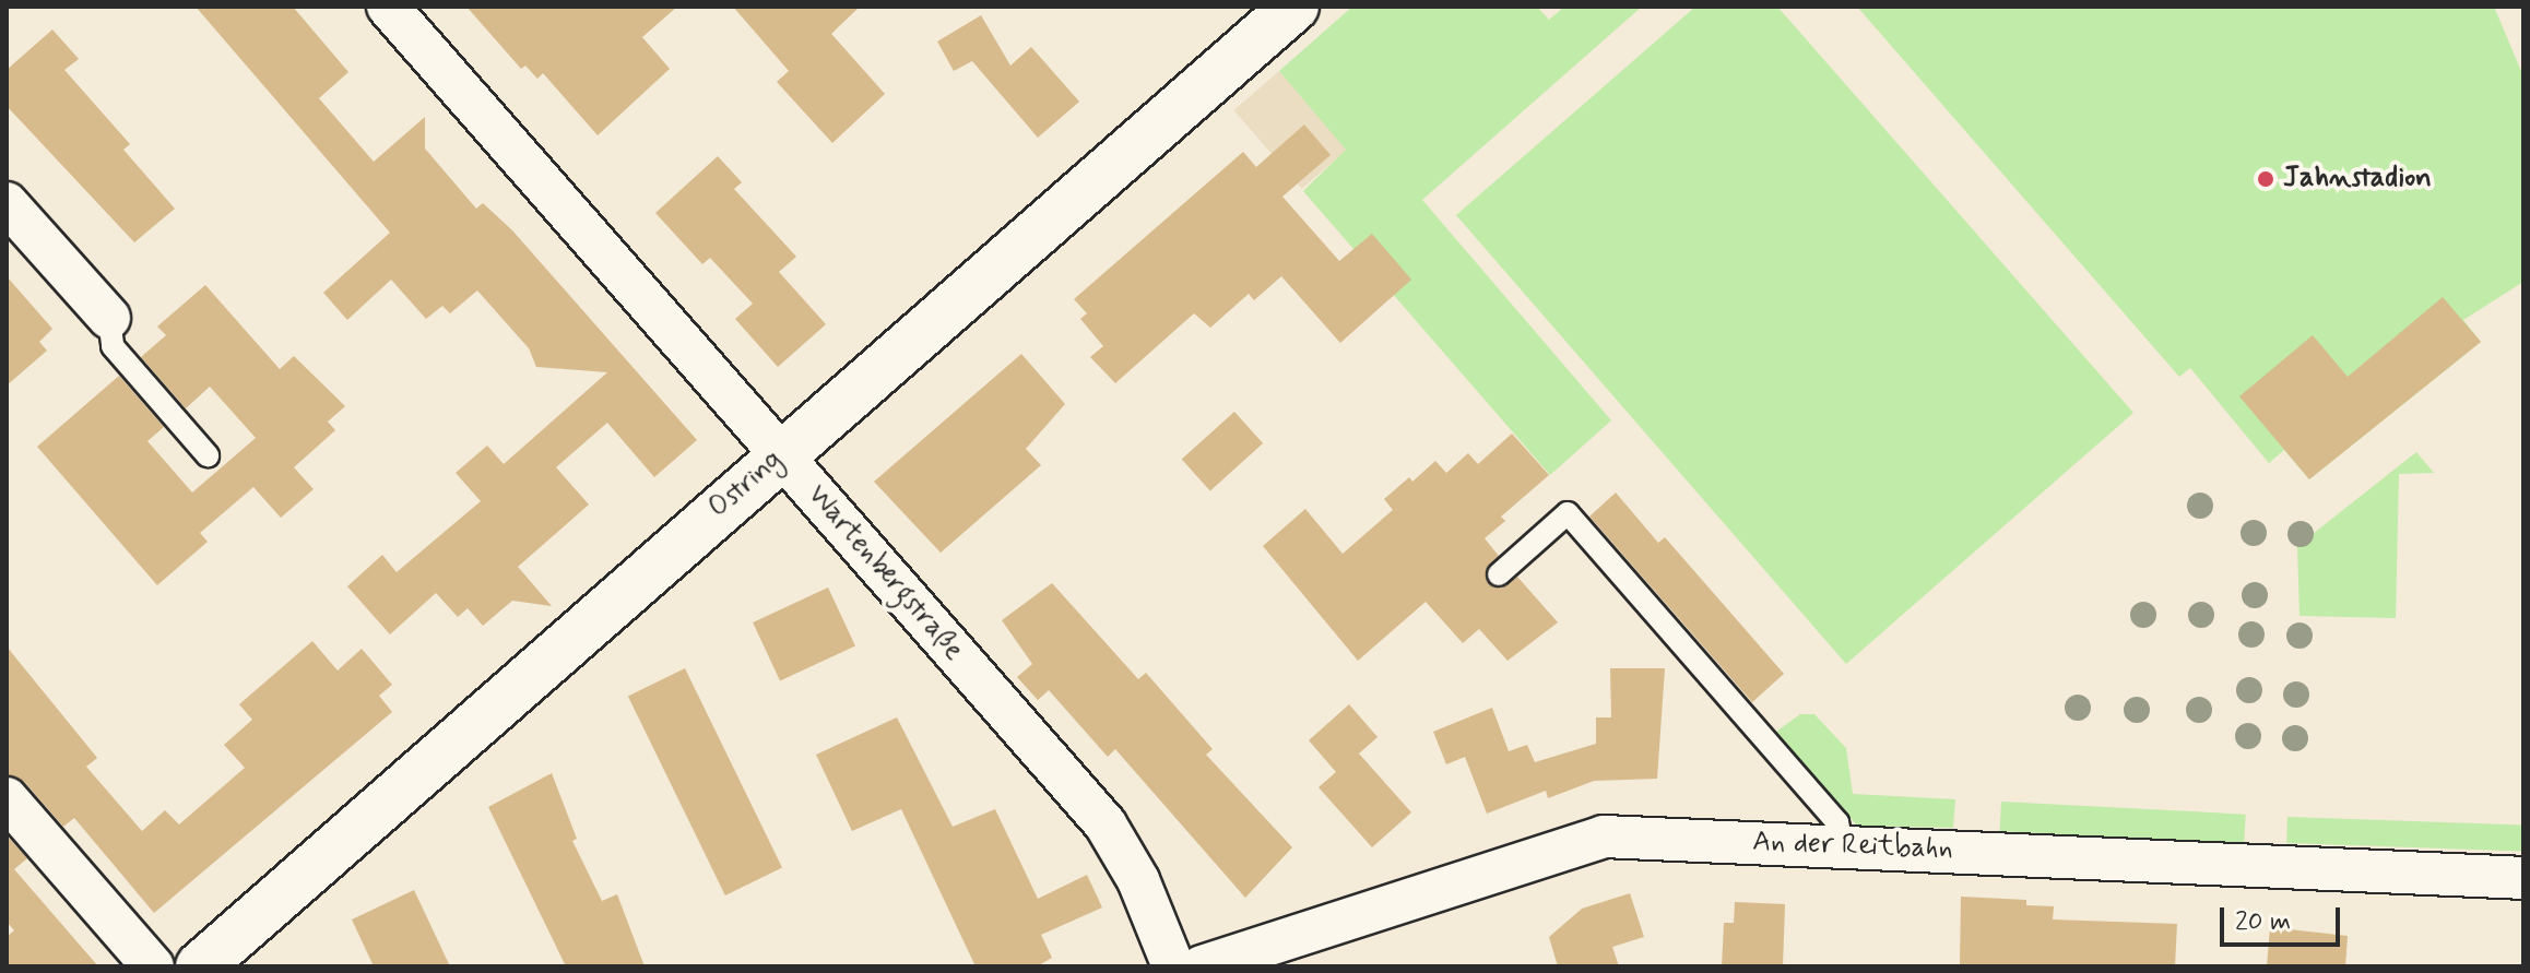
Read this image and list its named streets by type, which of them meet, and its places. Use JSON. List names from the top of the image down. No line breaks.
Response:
{"streets":{"street":["Ostring","Wartenbergstraße","An der Reitbahn"]},"crossings":[["Ostring","Wartenbergstraße"]],"places":["Jahnstadion"],"scale_bar":"20 m"}
